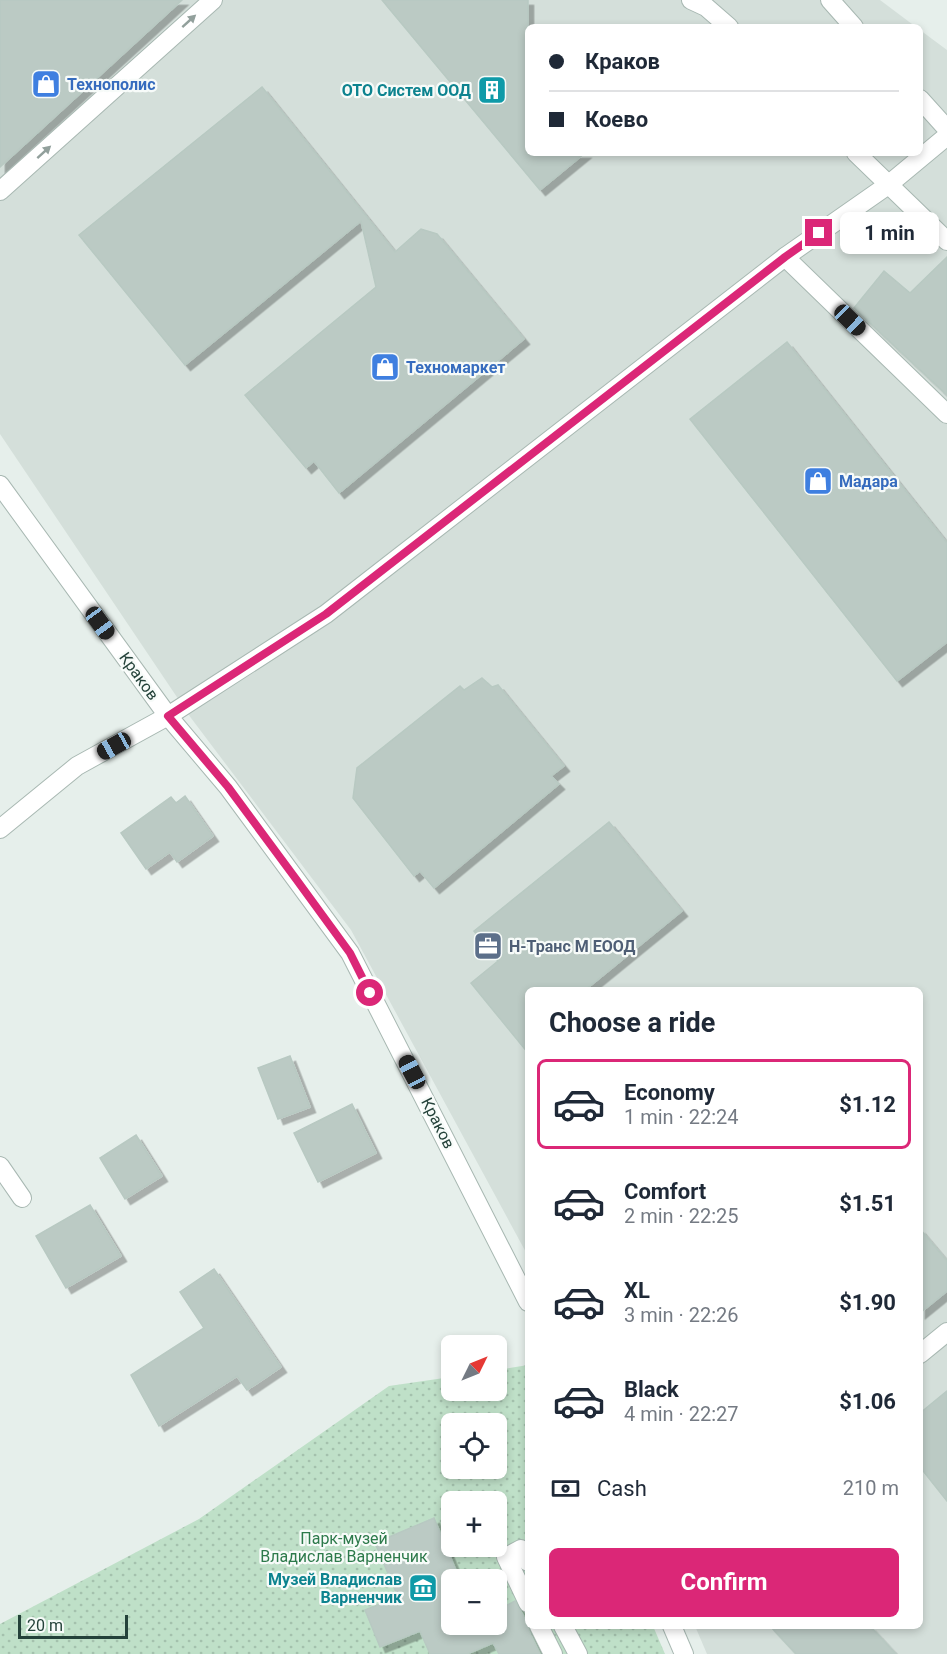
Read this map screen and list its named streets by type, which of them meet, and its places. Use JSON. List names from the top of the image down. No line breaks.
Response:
{"streets":{"street":["Краков"]},"parks":["Парк-музей Владислав Варненчик"],"places":{"shop":["Технополис","Техномаркет","Мадара"],"building":["ОТО Систем ООД"],"office":["Н-Транс М ЕООД"],"museum":["Музей Владислав Варненчик"]},"scale_bar":"20 m","north":"top right","page":{"banner":["Краков","Коево"],"bubble":"1 min","heading":"Choose a ride","list":[{"name":"Economy","note":"1 min · 22:24","value":"$1.12"},{"name":"Comfort","note":"2 min · 22:25","value":"$1.51"},{"name":"XL","note":"3 min · 22:26","value":"$1.90"},{"name":"Black","note":"4 min · 22:27","value":"$1.06"}],"map_buttons":["+","−"],"pay":["Cash","210 m"],"buttons":"Confirm","scale":"20 m"}}
